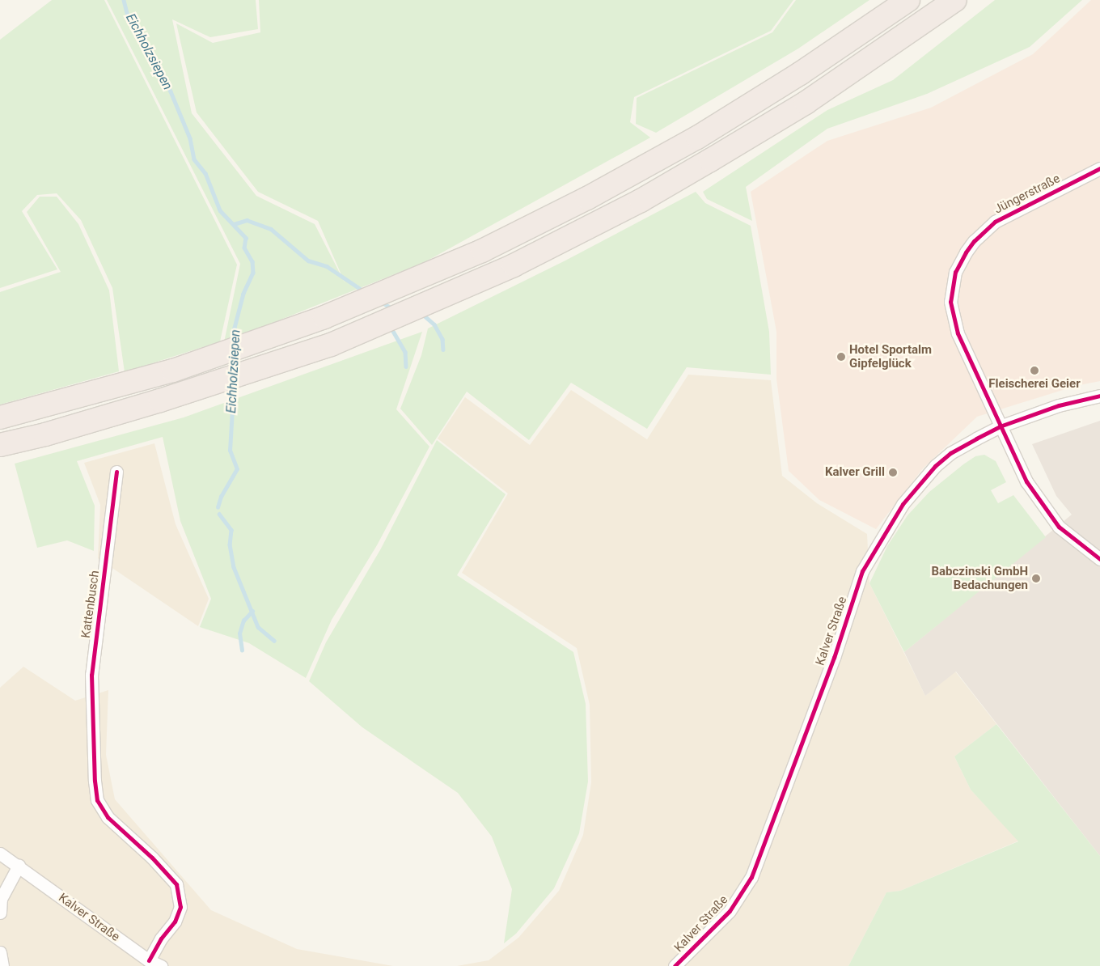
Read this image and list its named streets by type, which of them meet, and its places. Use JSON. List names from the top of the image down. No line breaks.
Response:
{"streets":{"street":["Jüngerstraße","Kattenbusch","Kalver Straße"]},"crossings":[["Jüngerstraße","Kalver Straße"],["Kattenbusch","Kalver Straße"]],"water":["Eichholzsiepen"],"places":["Hotel Sportalm Gipfelglück","Fleischerei Geier","Kalver Grill","Babczinski GmbH Bedachungen"]}
